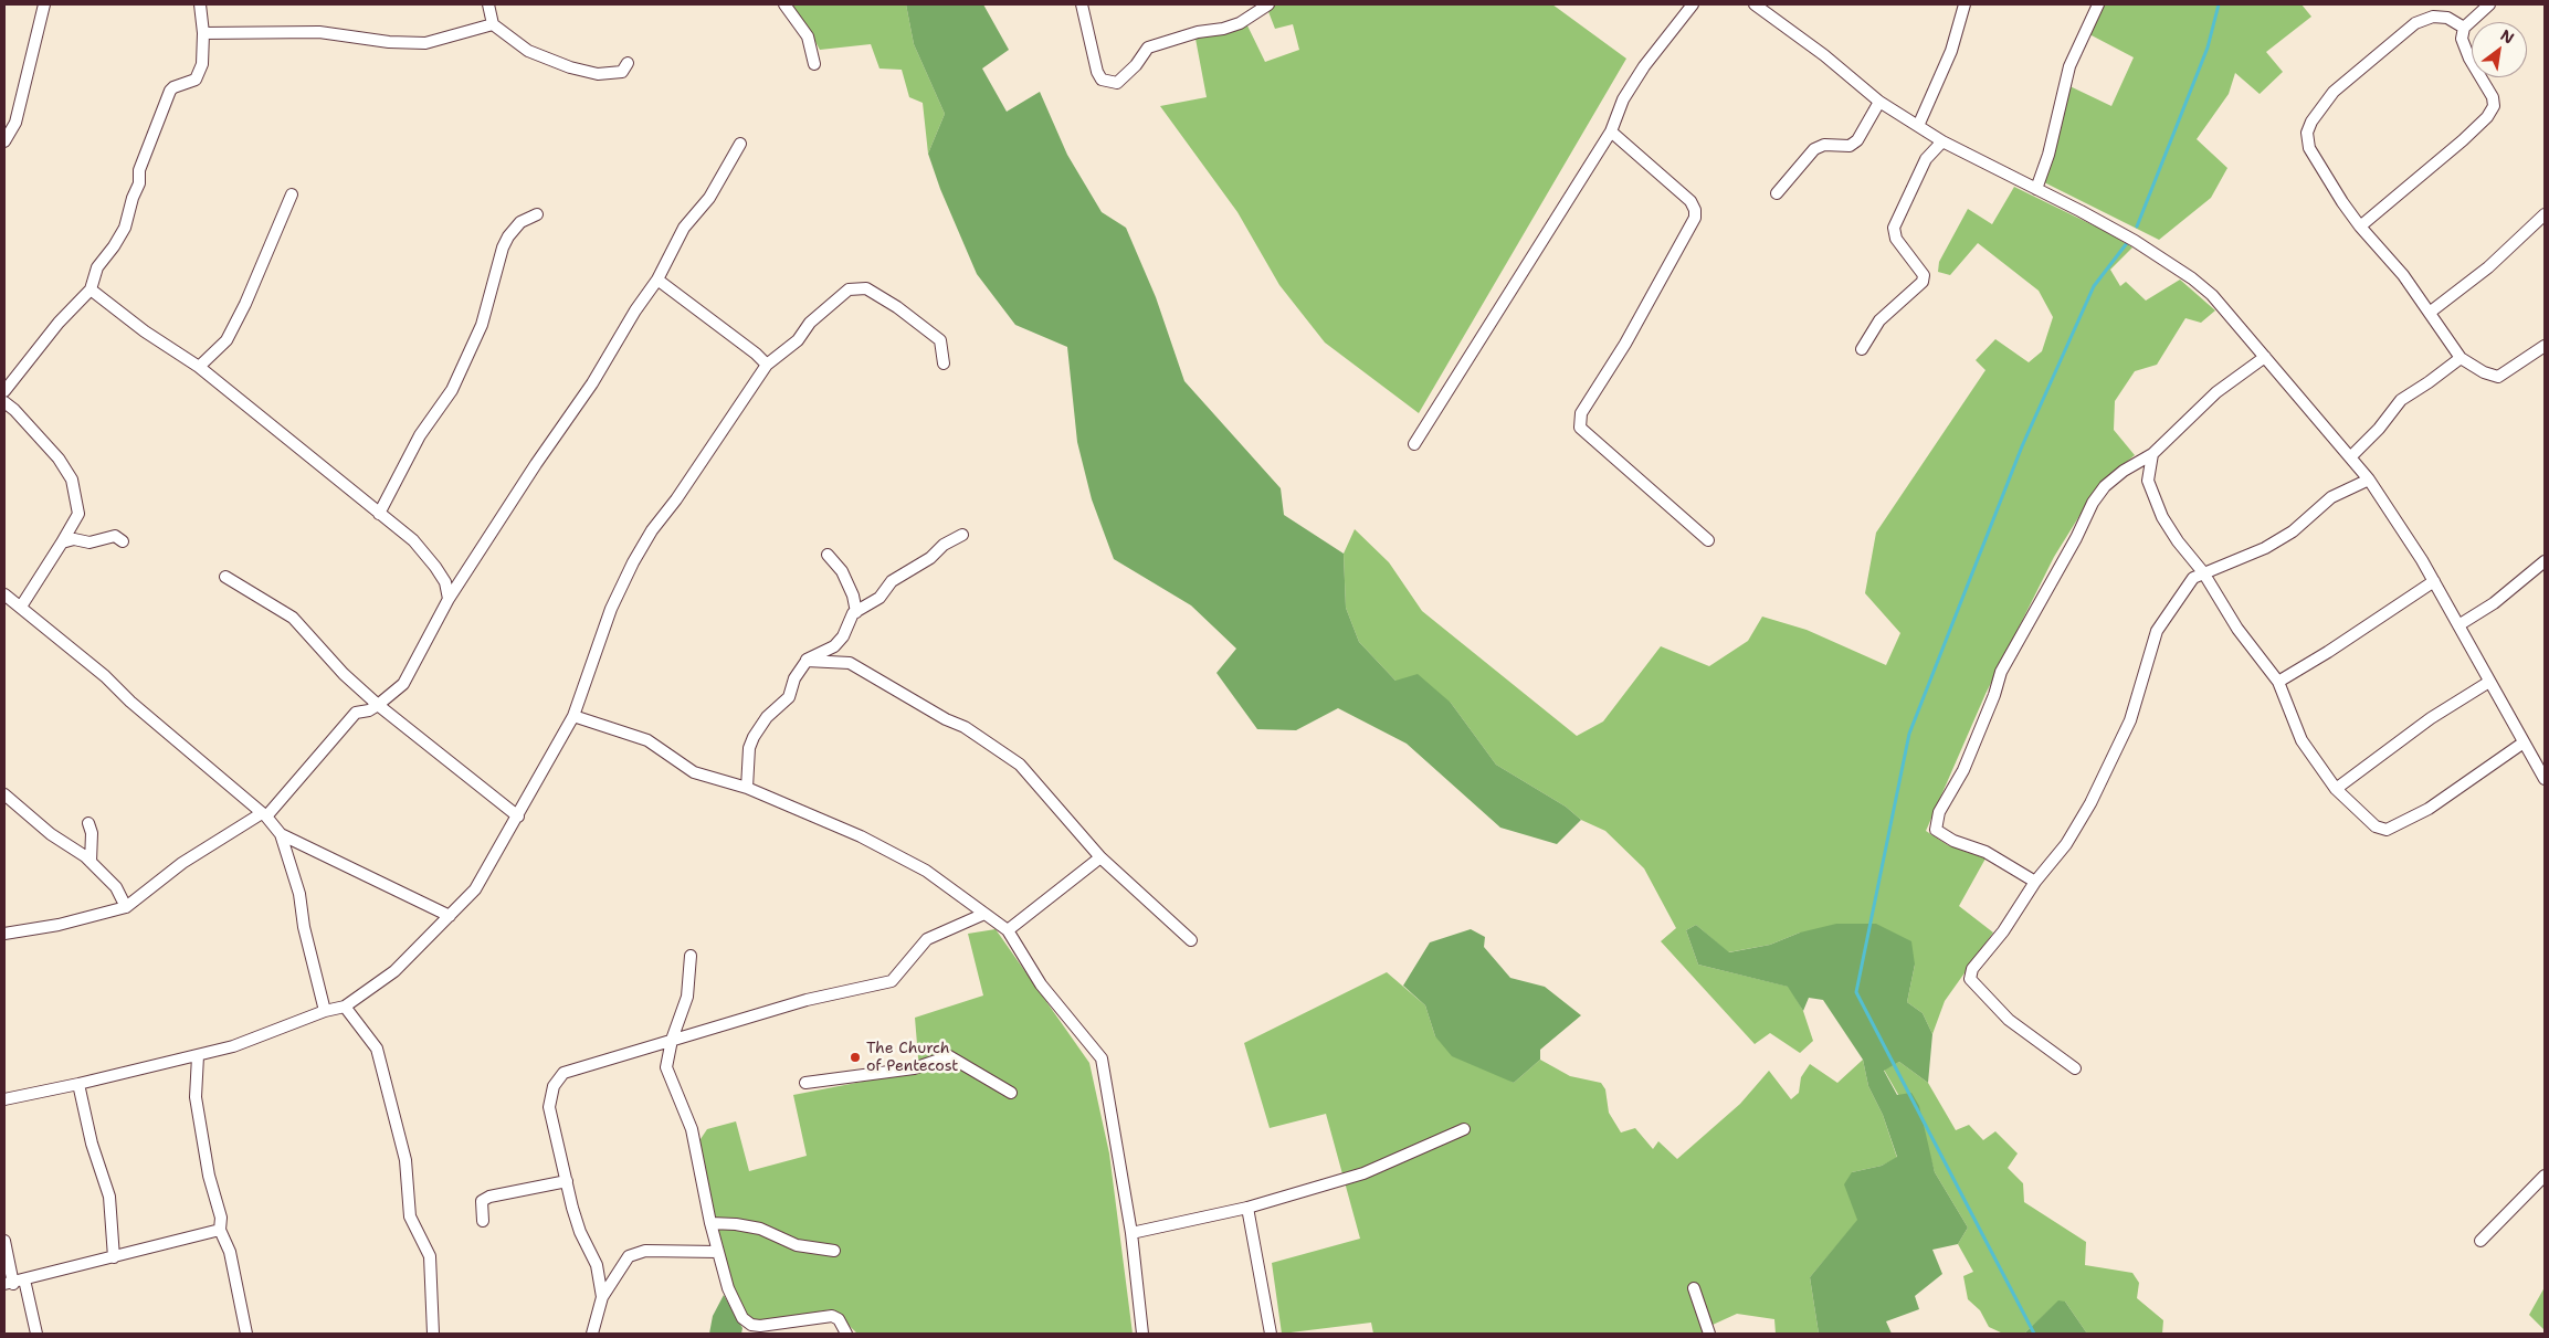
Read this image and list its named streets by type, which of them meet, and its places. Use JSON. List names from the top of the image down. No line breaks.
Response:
{"places":["The Church of Pentecost"],"north":"top right"}
